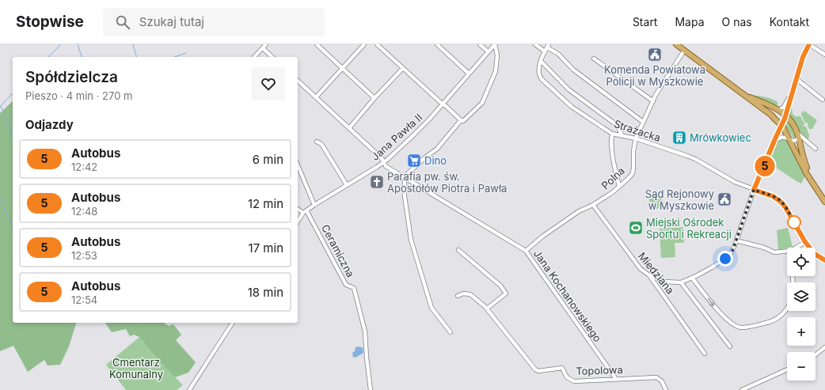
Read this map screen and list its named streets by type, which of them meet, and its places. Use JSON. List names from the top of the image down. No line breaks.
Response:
{"streets":{"street":["Strażacka","Jana Pawła II","Polna","Ceramiczna","Miedziana","Jana Kochanowskiego","Topolowa"]},"crossings":[["Strażacka","Polna"],["Jana Pawła II","Ceramiczna"],["Jana Pawła II","Jana Kochanowskiego"],["Polna","Miedziana"],["Polna","Jana Kochanowskiego"],["Jana Kochanowskiego","Topolowa"]],"parks":["Cmentarz Komunalny"],"places":{"public building":["Komenda Powiatowa Policji w Myszkowie","Sąd Rejonowy w Myszkowie"],"building":["Mrówkowiec"],"supermarket":["Dino"],"church":["Parafia pw. św. Apostołów Piotra i Pawła"],"sports":["Miejski Ośrodek Sportu i Rekreacji"]},"lines":["bus line 5"],"page":{"header":"Stopwise","search":"Szukaj tutaj","nav":["Start","Mapa","O nas","Kontakt"],"on_map":"5","heading":[["Spółdzielcza","Pieszo · 4 min · 270 m"],"Odjazdy"],"list":[{"mark":"5","name":"Autobus","note":"12:42","value":"6 min"},{"mark":"5","name":"Autobus","note":"12:48","value":"12 min"},{"mark":"5","name":"Autobus","note":"12:53","value":"17 min"},{"mark":"5","name":"Autobus","note":"12:54","value":"18 min"}],"map_buttons":["+","−"]}}
